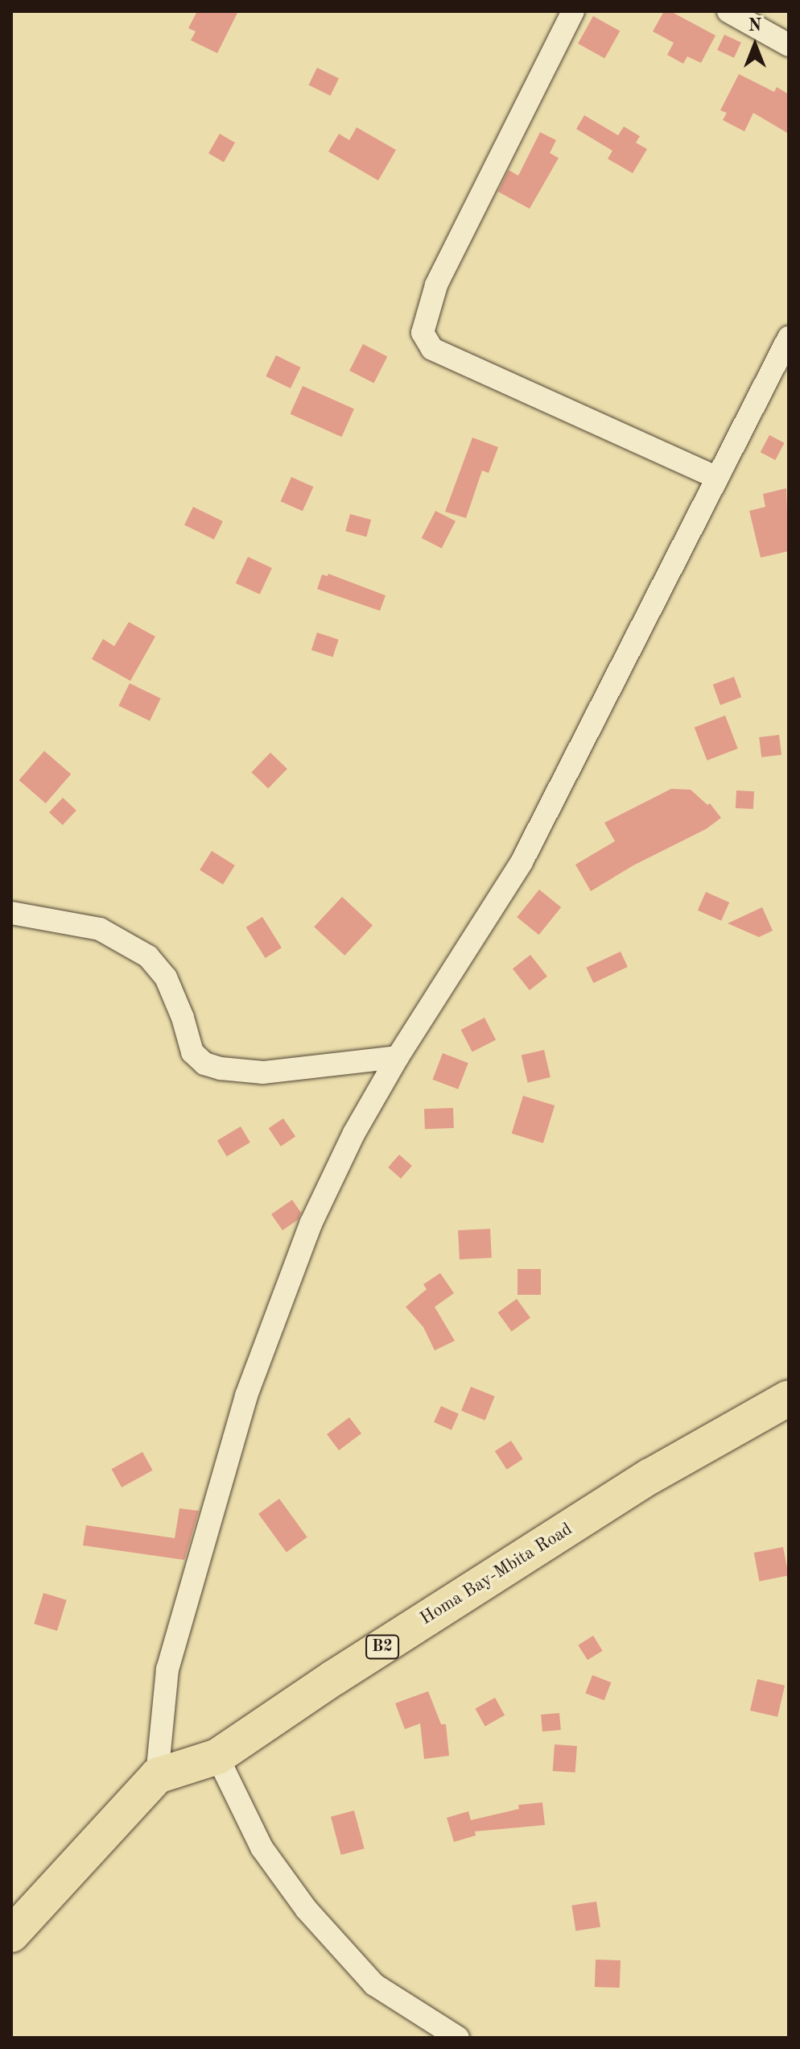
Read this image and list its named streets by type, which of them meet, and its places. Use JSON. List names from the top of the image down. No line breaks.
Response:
{"streets":{"highway":["Homa Bay-Mbita Road","B2"]},"north":"top"}
